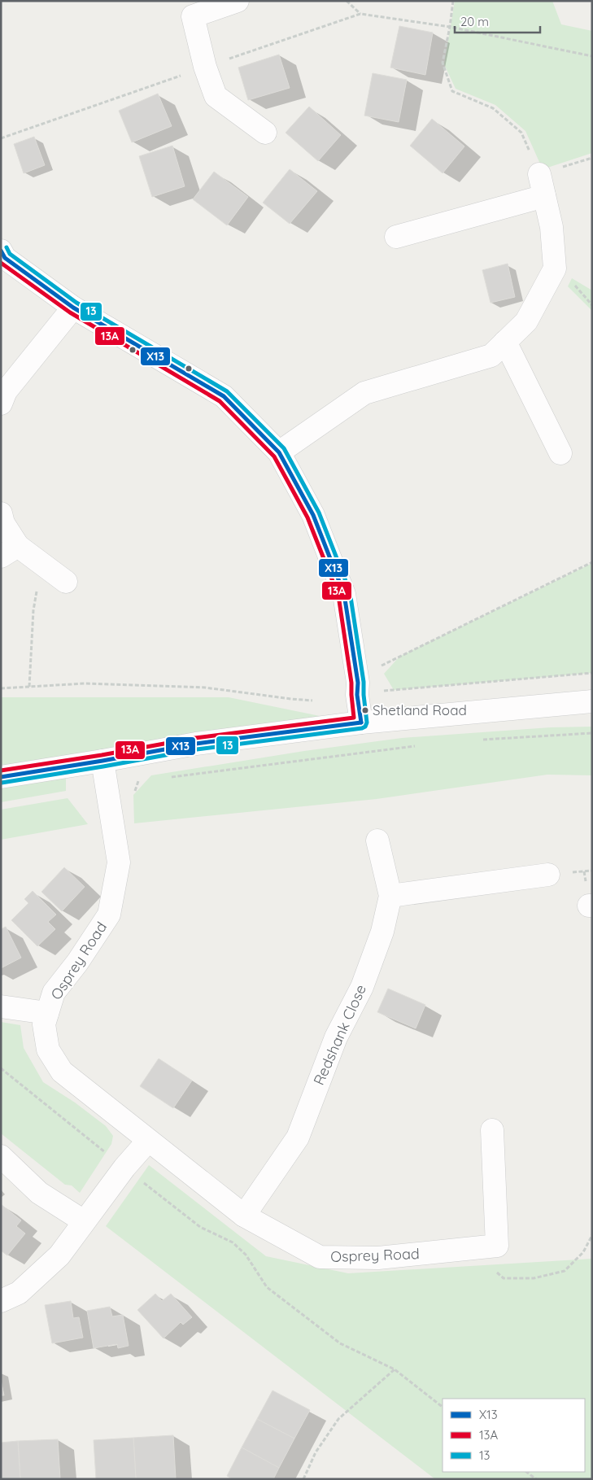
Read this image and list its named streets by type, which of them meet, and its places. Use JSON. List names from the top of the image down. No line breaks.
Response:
{"streets":{"street":["Osprey Road","Redshank Close"]},"crossings":[["Osprey Road","Redshank Close"]],"places":["Shetland Road"],"lines":["transit line 13","transit line X13","transit line 13A"],"legend":["X13","13A","13"],"scale_bar":"20 m"}
